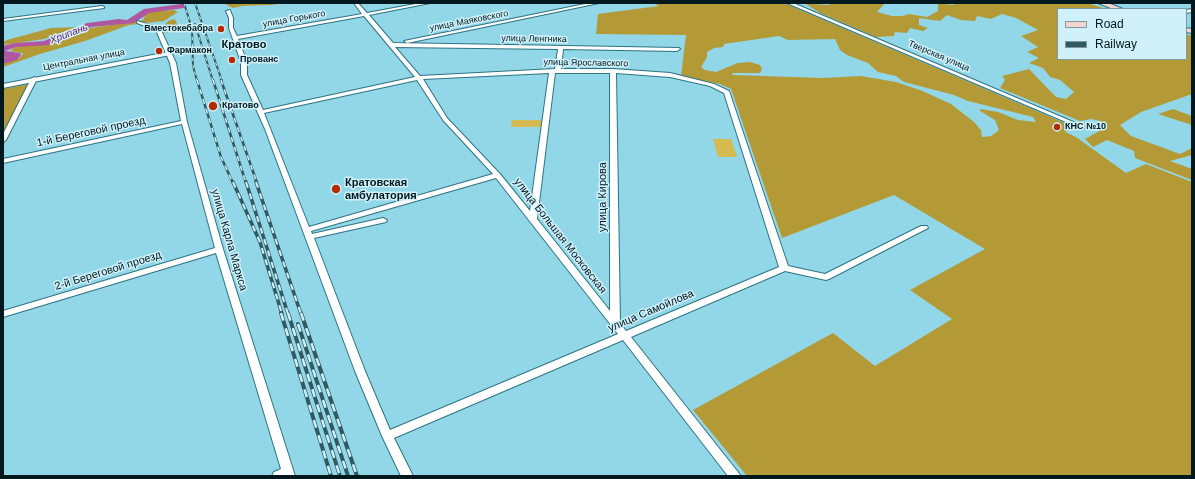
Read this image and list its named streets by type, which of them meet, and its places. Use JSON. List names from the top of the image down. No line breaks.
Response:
{"streets":{"street":["улица Горького","улица Маяковского","улица Ленгника","Тверская улица","Центральная улица","улица Ярославского","1-й Береговой проезд","улица Кирова","улица Большая Московская","улица Карла Маркса","2-й Береговой проезд","улица Самойлова"]},"crossings":[["улица Горького","улица Большая Московская"],["улица Маяковского","улица Ленгника"],["улица Маяковского","улица Большая Московская"],["улица Ленгника","улица Большая Московская"],["Центральная улица","улица Карла Маркса"],["улица Ярославского","улица Кирова"],["улица Ярославского","улица Большая Московская"],["улица Ярославского","улица Самойлова"],["1-й Береговой проезд","улица Карла Маркса"],["улица Кирова","улица Большая Московская"],["улица Большая Московская","улица Самойлова"],["улица Карла Маркса","2-й Береговой проезд"]],"districts":["Кратово"],"water":["Хрипань"],"places":["Вместокебабра","Фармакон","Прованс","Кратово","КНС №10","Кратовская амбулатория"],"legend":["Road","Railway"]}
